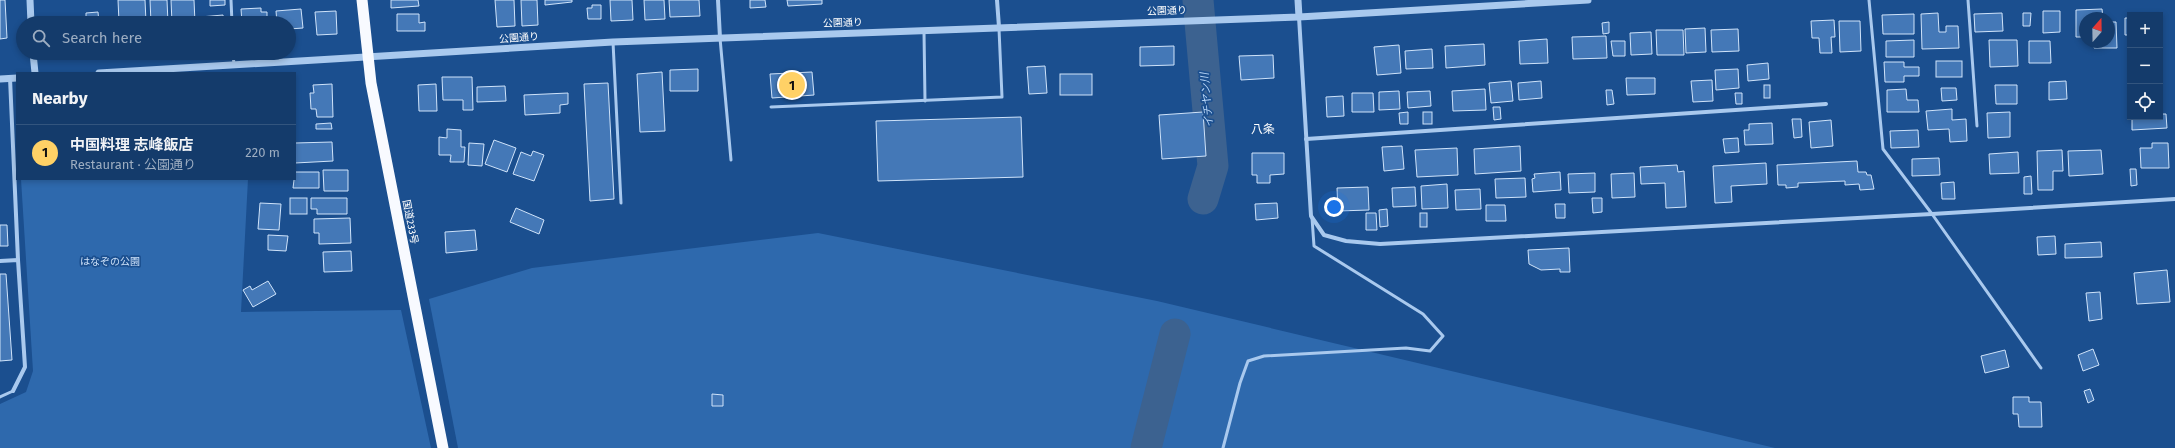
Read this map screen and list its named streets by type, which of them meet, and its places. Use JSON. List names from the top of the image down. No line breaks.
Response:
{"streets":{"highway":["国道233号"],"street":["公園通り"]},"crossings":[["公園通り","国道233号"]],"districts":["八条"],"water":["イチヤン川"],"parks":["はなぞの公園"],"north":"top","page":{"map_buttons":["+","−"],"search":"Search here","pins":"1","heading":"Nearby","list":[{"mark":"1","name":"中国料理 志峰飯店","note":"Restaurant · 公園通り","value":"220 m"}]}}
